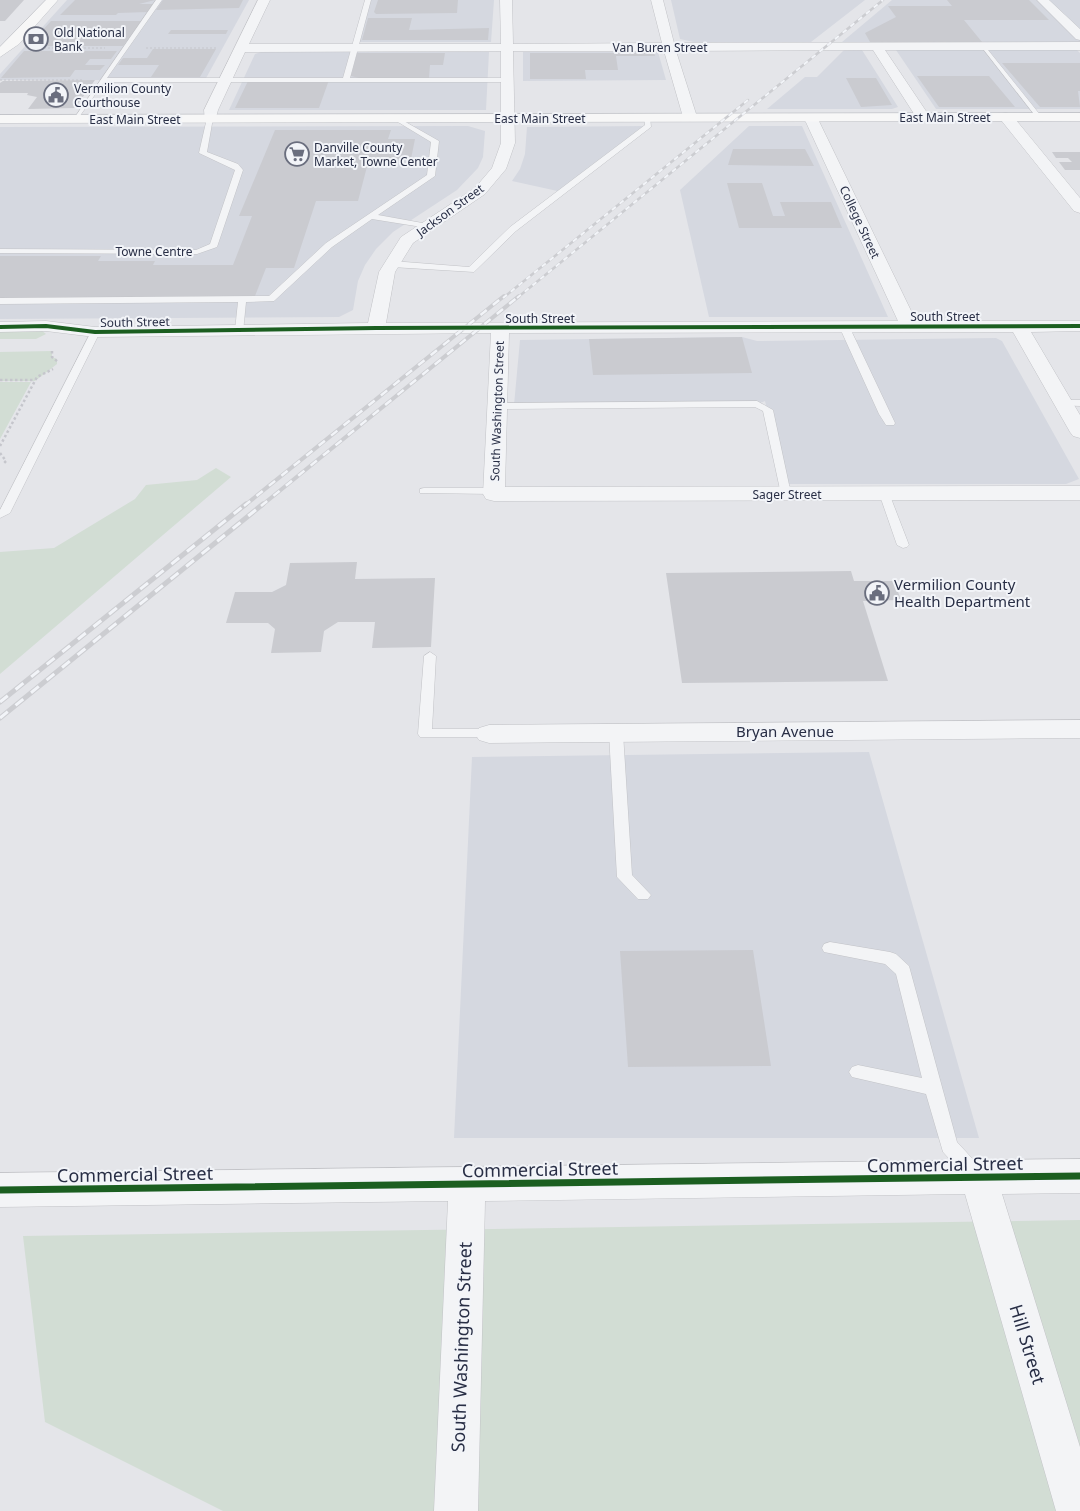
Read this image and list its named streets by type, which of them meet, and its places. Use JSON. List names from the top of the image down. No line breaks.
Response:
{"streets":{"main road":["East Main Street"],"street":["Van Buren Street","Jackson Street","College Street","South Street","South Washington Street","Sager Street","Bryan Avenue","Commercial Street","Hill Street"],"lane":["Towne Centre"]},"crossings":[["Van Buren Street","Jackson Street"],["East Main Street","Jackson Street"],["East Main Street","College Street"],["East Main Street","Towne Centre"],["Jackson Street","South Street"],["College Street","South Street"],["South Street","South Washington Street"],["South Washington Street","Sager Street"],["South Washington Street","Commercial Street"],["Commercial Street","Hill Street"]],"places":{"bank":["Old National Bank"],"public building":["Vermilion County Courthouse","Vermilion County Health Department"],"supermarket":["Danville County Market, Towne Center"]}}
